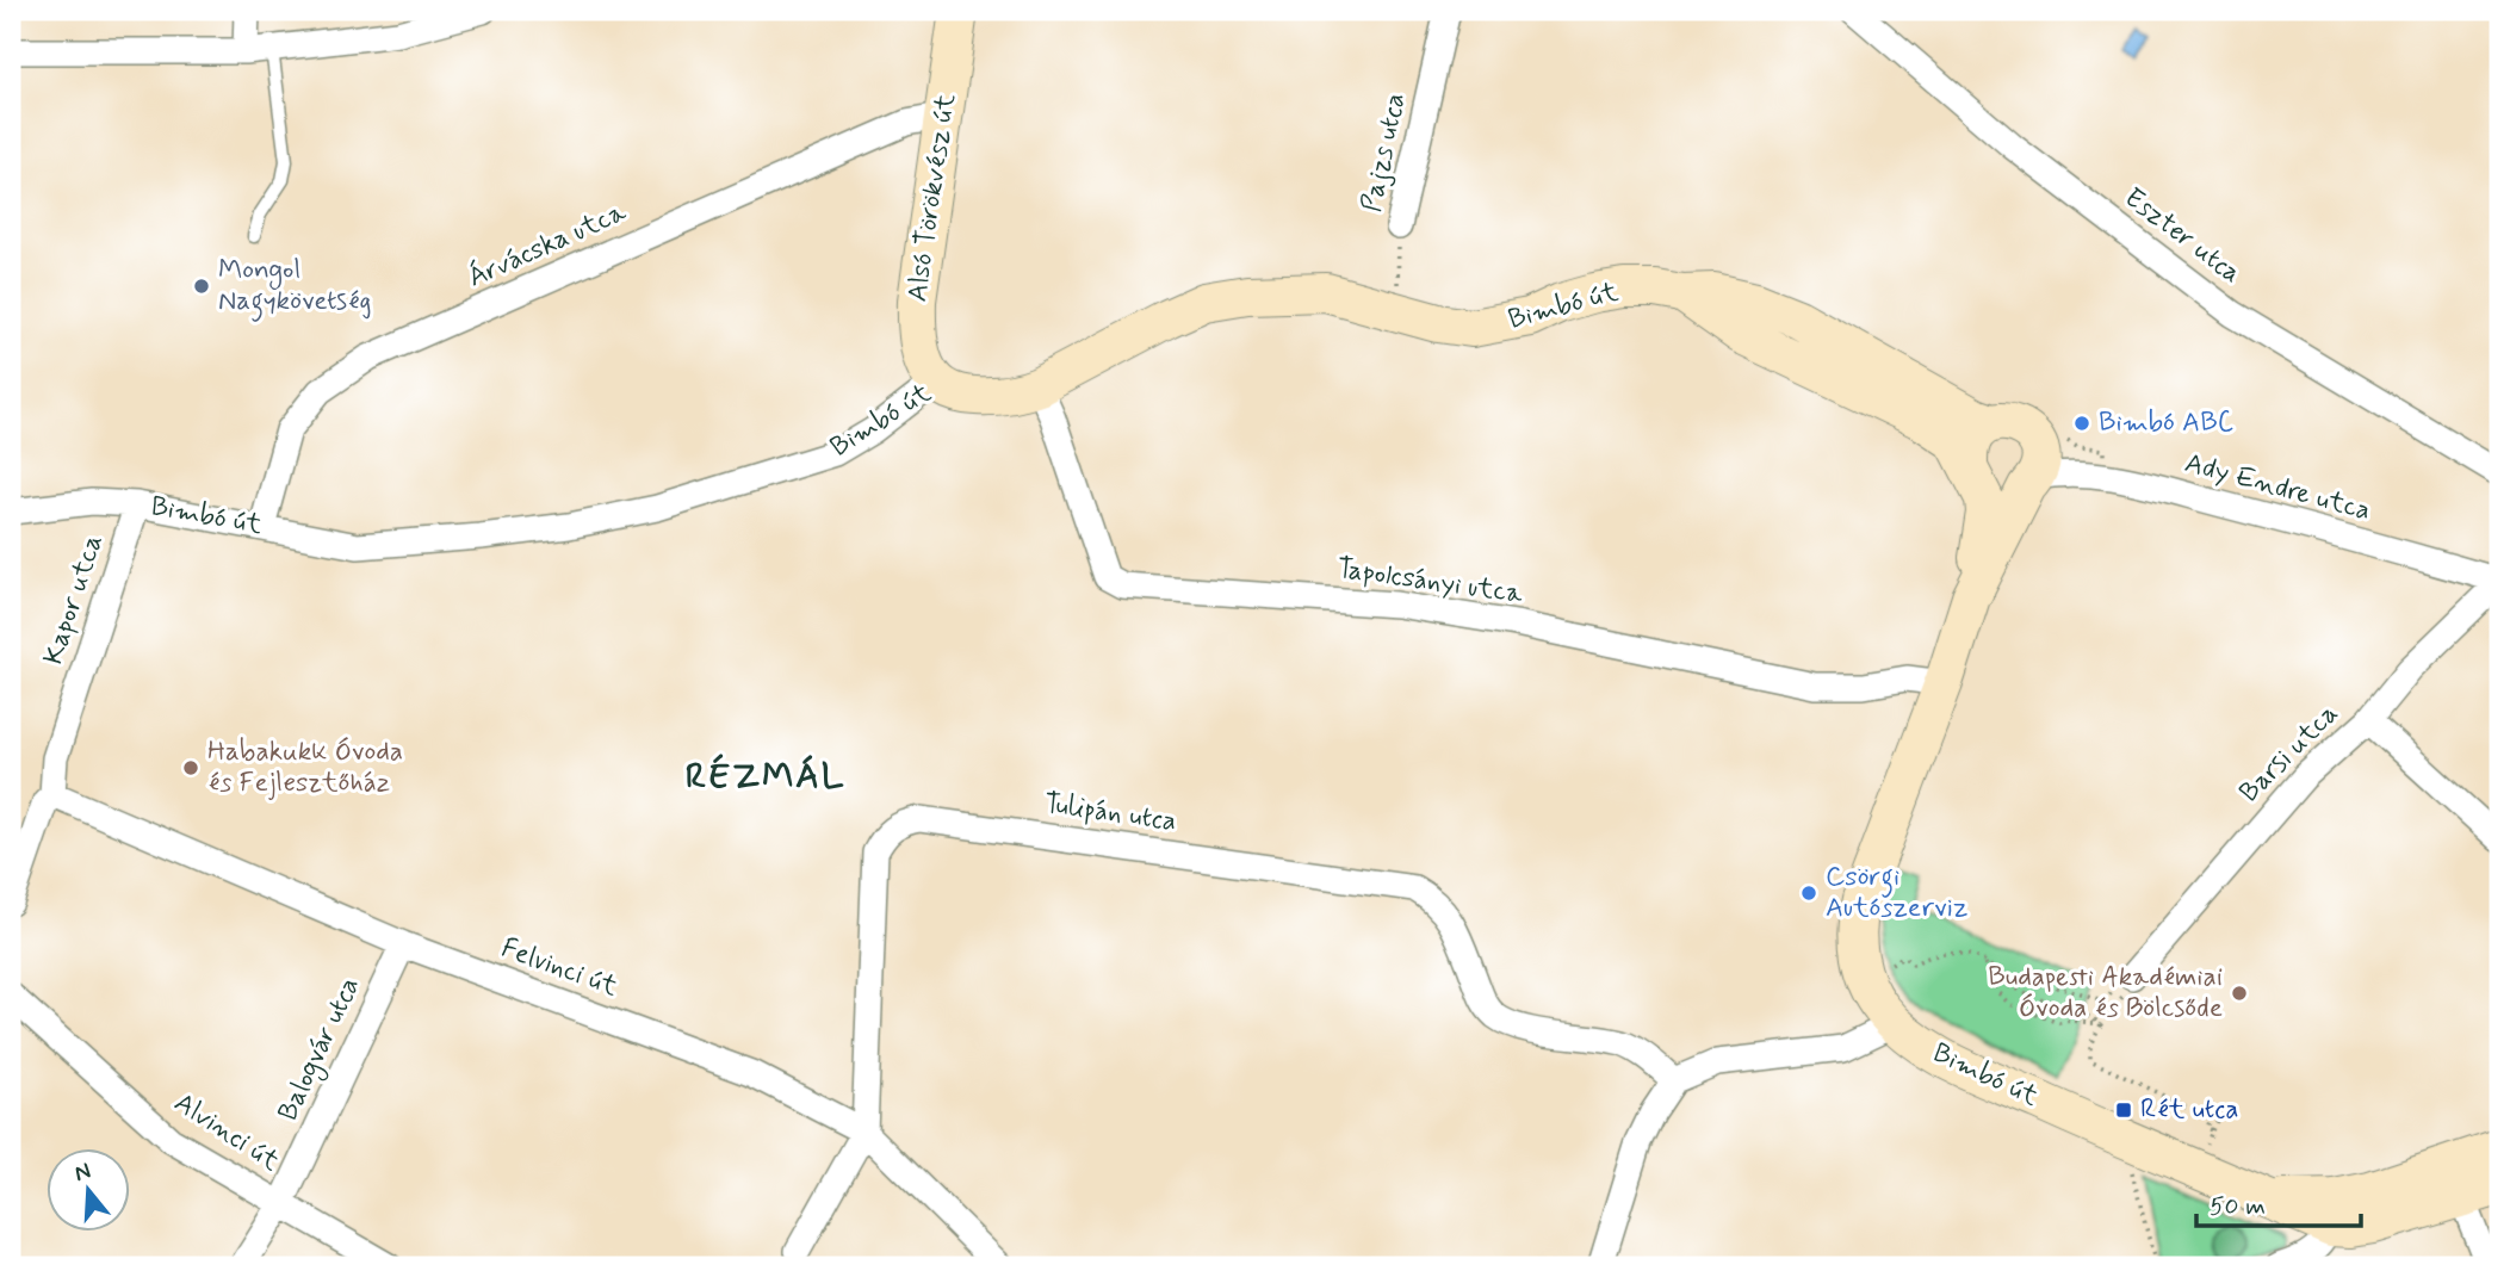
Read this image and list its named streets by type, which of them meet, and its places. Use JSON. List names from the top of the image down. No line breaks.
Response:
{"streets":{"street":["Pajzs utca","Alsó Törökvész út","Eszter utca","Árvácska utca","Bimbó út","Ady Endre utca","Tapolcsányi utca","Kapor utca","Barsi utca","Tulipán utca","Felvinci út","Balogvár utca","Alvinci út"]},"crossings":[["Pajzs utca","Bimbó út"],["Alsó Törökvész út","Árvácska utca"],["Alsó Törökvész út","Bimbó út"],["Árvácska utca","Bimbó út"],["Bimbó út","Ady Endre utca"],["Bimbó út","Tapolcsányi utca"],["Bimbó út","Kapor utca"],["Ady Endre utca","Barsi utca"],["Kapor utca","Felvinci út"],["Tulipán utca","Felvinci út"],["Felvinci út","Balogvár utca"],["Balogvár utca","Alvinci út"]],"districts":["RÉZMÁL"],"places":{"other":["Mongol Nagykövetség","Bimbó ABC","Habakukk Óvoda és Fejlesztőház","Csörgi Autószerviz","Budapesti Akadémiai Óvoda és Bölcsőde"],"transit":["Rét utca"]},"scale_bar":"50 m","north":"top"}
